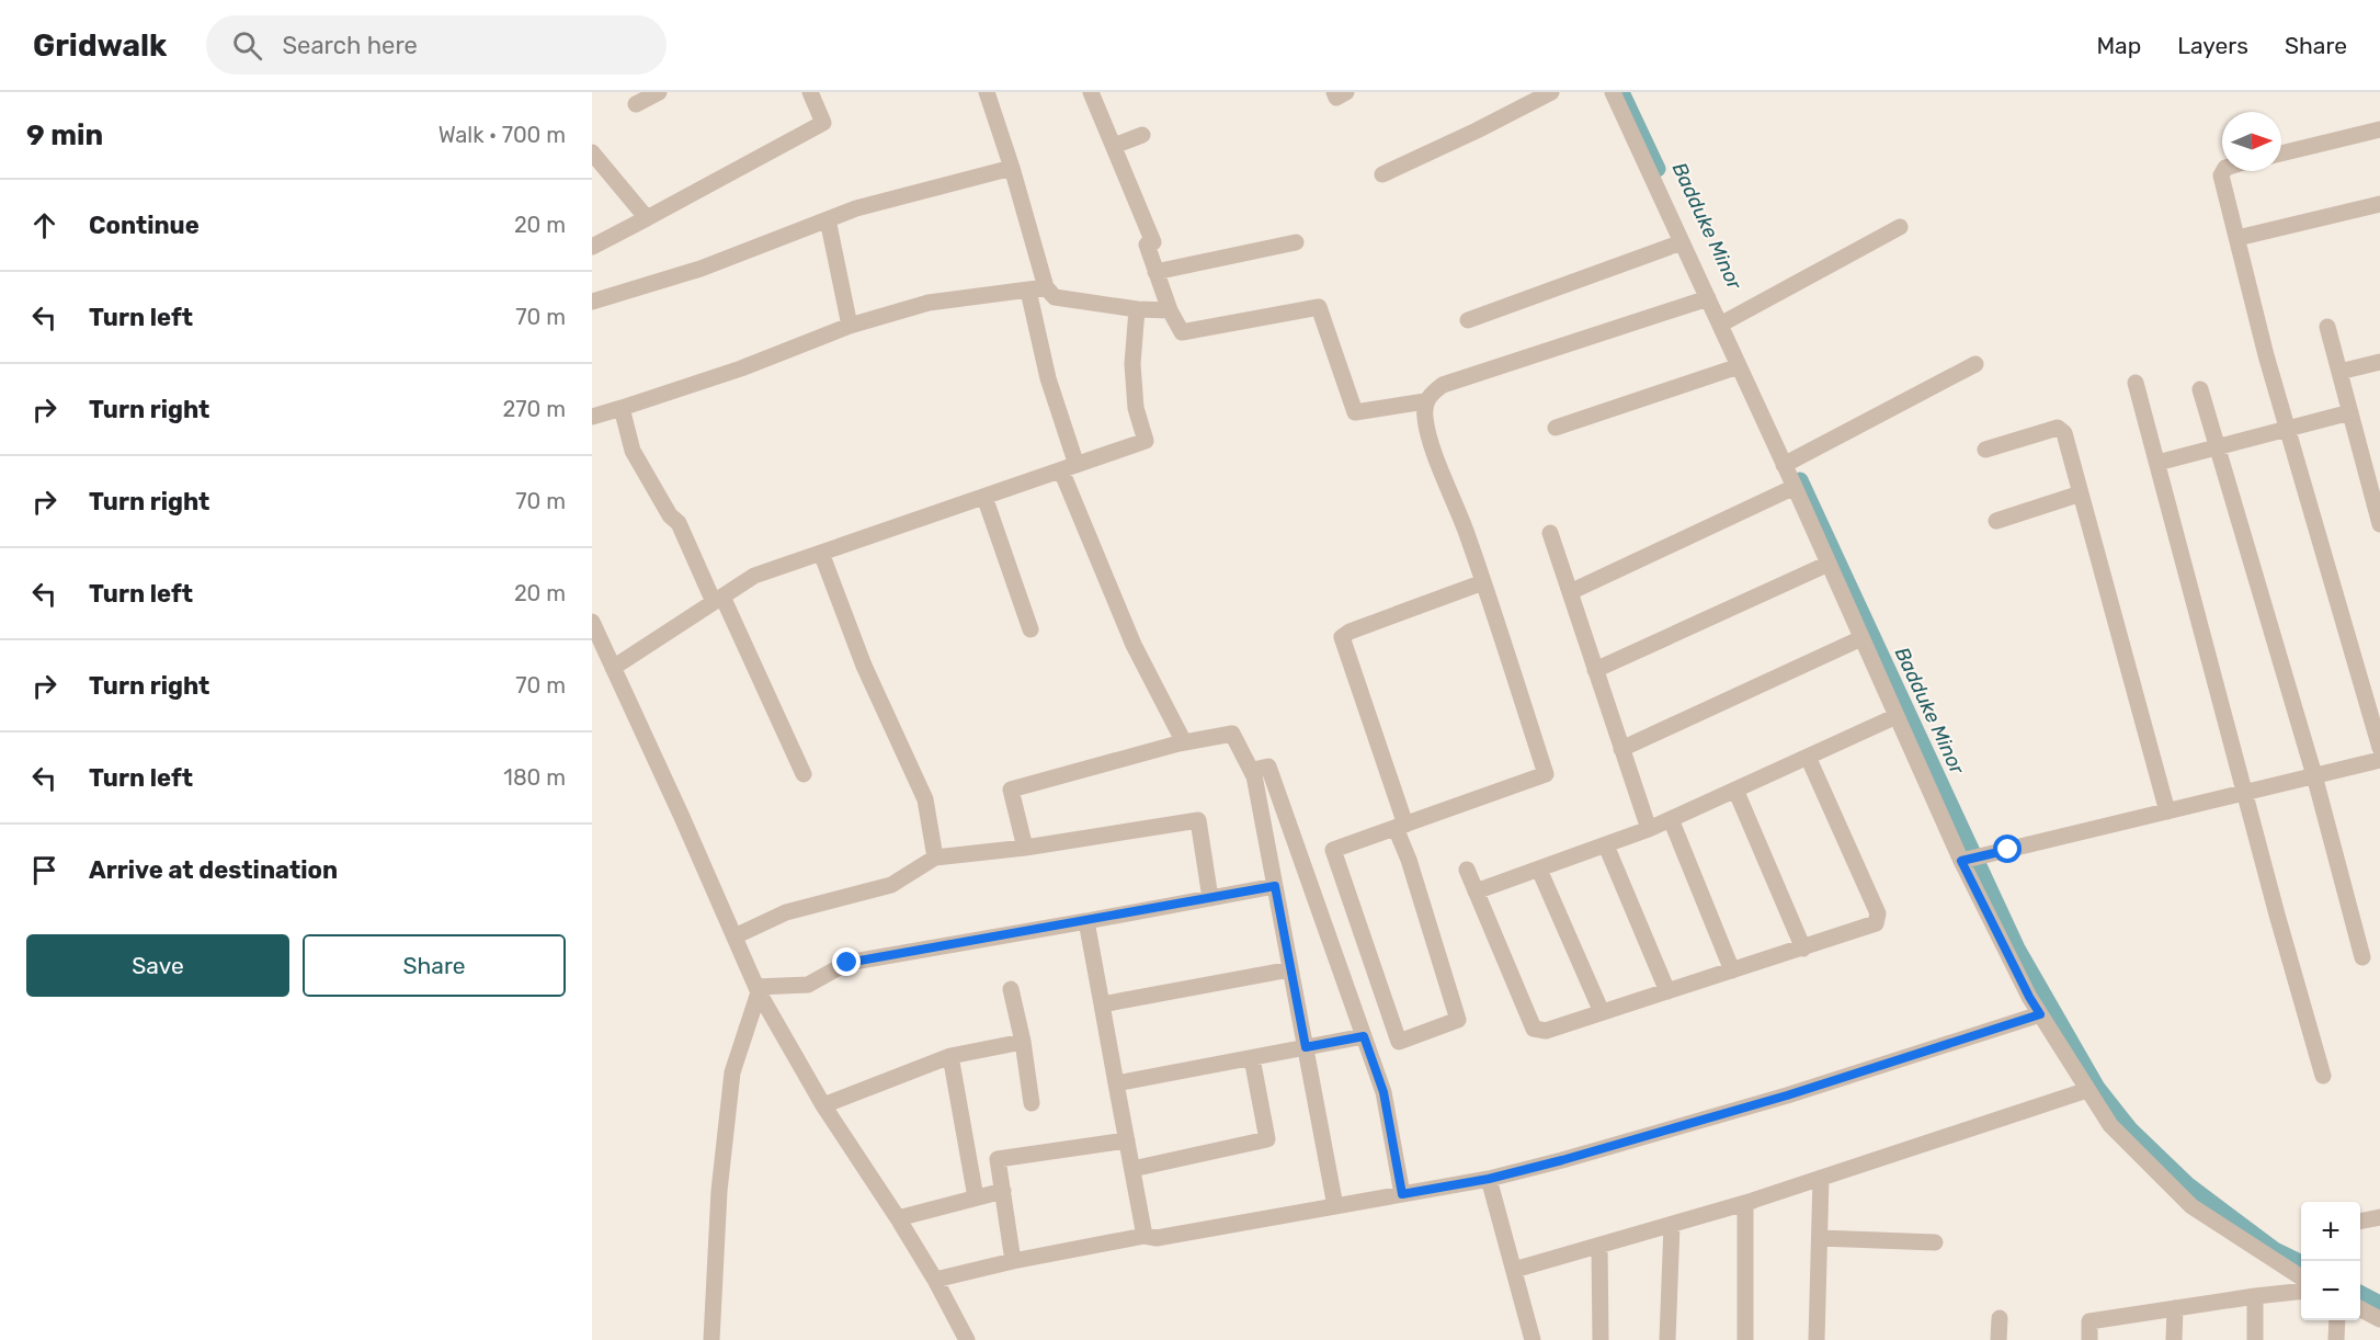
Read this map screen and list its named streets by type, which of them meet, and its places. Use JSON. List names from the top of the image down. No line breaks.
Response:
{"water":["Badduke Minor"],"north":"right","page":{"header":"Gridwalk","search":"Search here","nav":["Map","Layers","Share"],"heading":["9 min","Walk · 700 m"],"list":[["Continue","20 m"],["Turn left","70 m"],["Turn right","270 m"],["Turn right","70 m"],["Turn left","20 m"],["Turn right","70 m"],["Turn left","180 m"],"Arrive at destination"],"buttons":["Save","Share"],"map_buttons":["+","−"]}}
